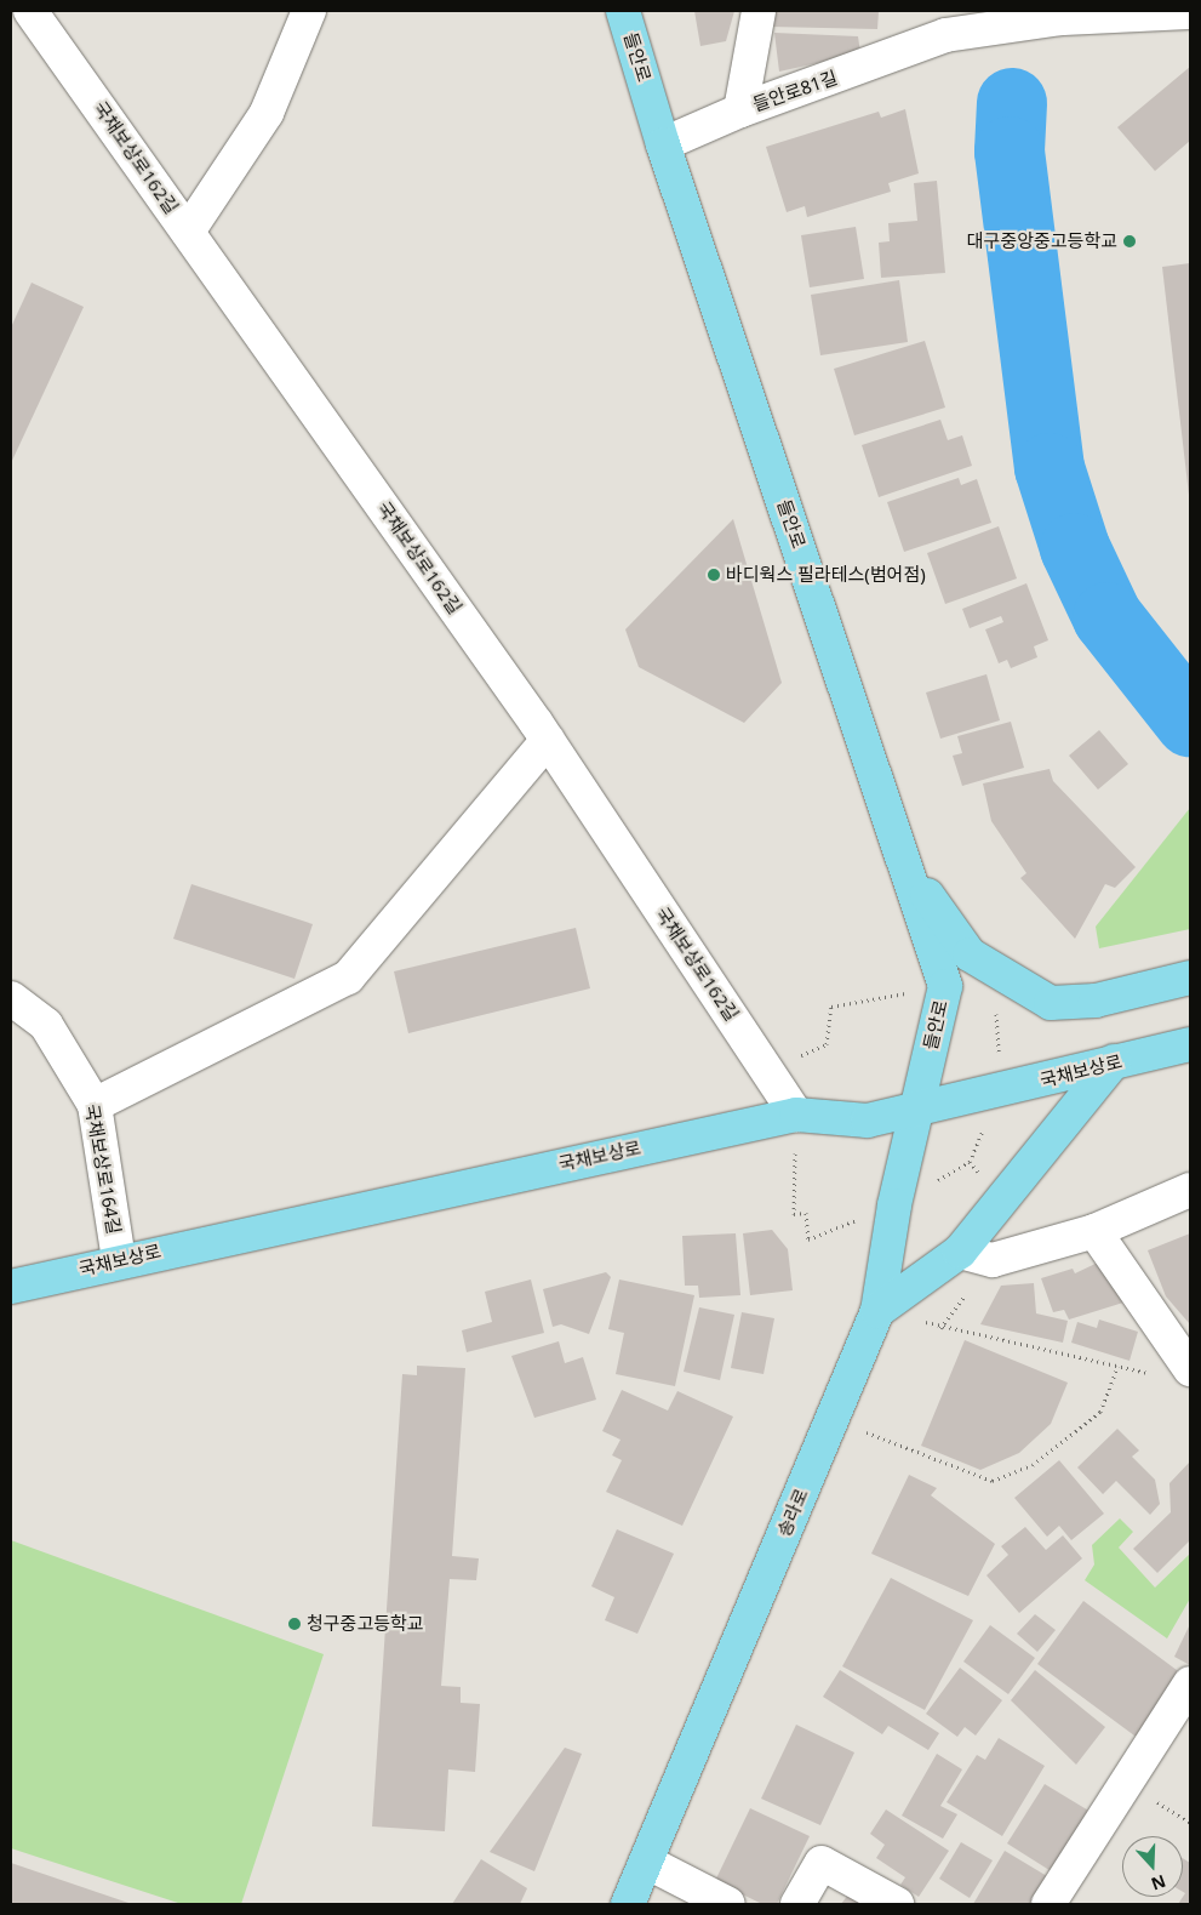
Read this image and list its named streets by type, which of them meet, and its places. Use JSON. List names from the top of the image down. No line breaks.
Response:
{"streets":{"main road":["들안로","국채보상로","송라로"],"street":["들안로81길","국채보상로162길","국채보상로164길"]},"crossings":[["들안로","들안로81길"],["들안로","국채보상로"],["들안로","송라로"],["국채보상로162길","국채보상로"],["국채보상로","국채보상로164길"],["국채보상로","송라로"]],"places":["대구중앙중고등학교","바디웍스 필라테스(범어점)","청구중고등학교"],"north":"bottom"}
